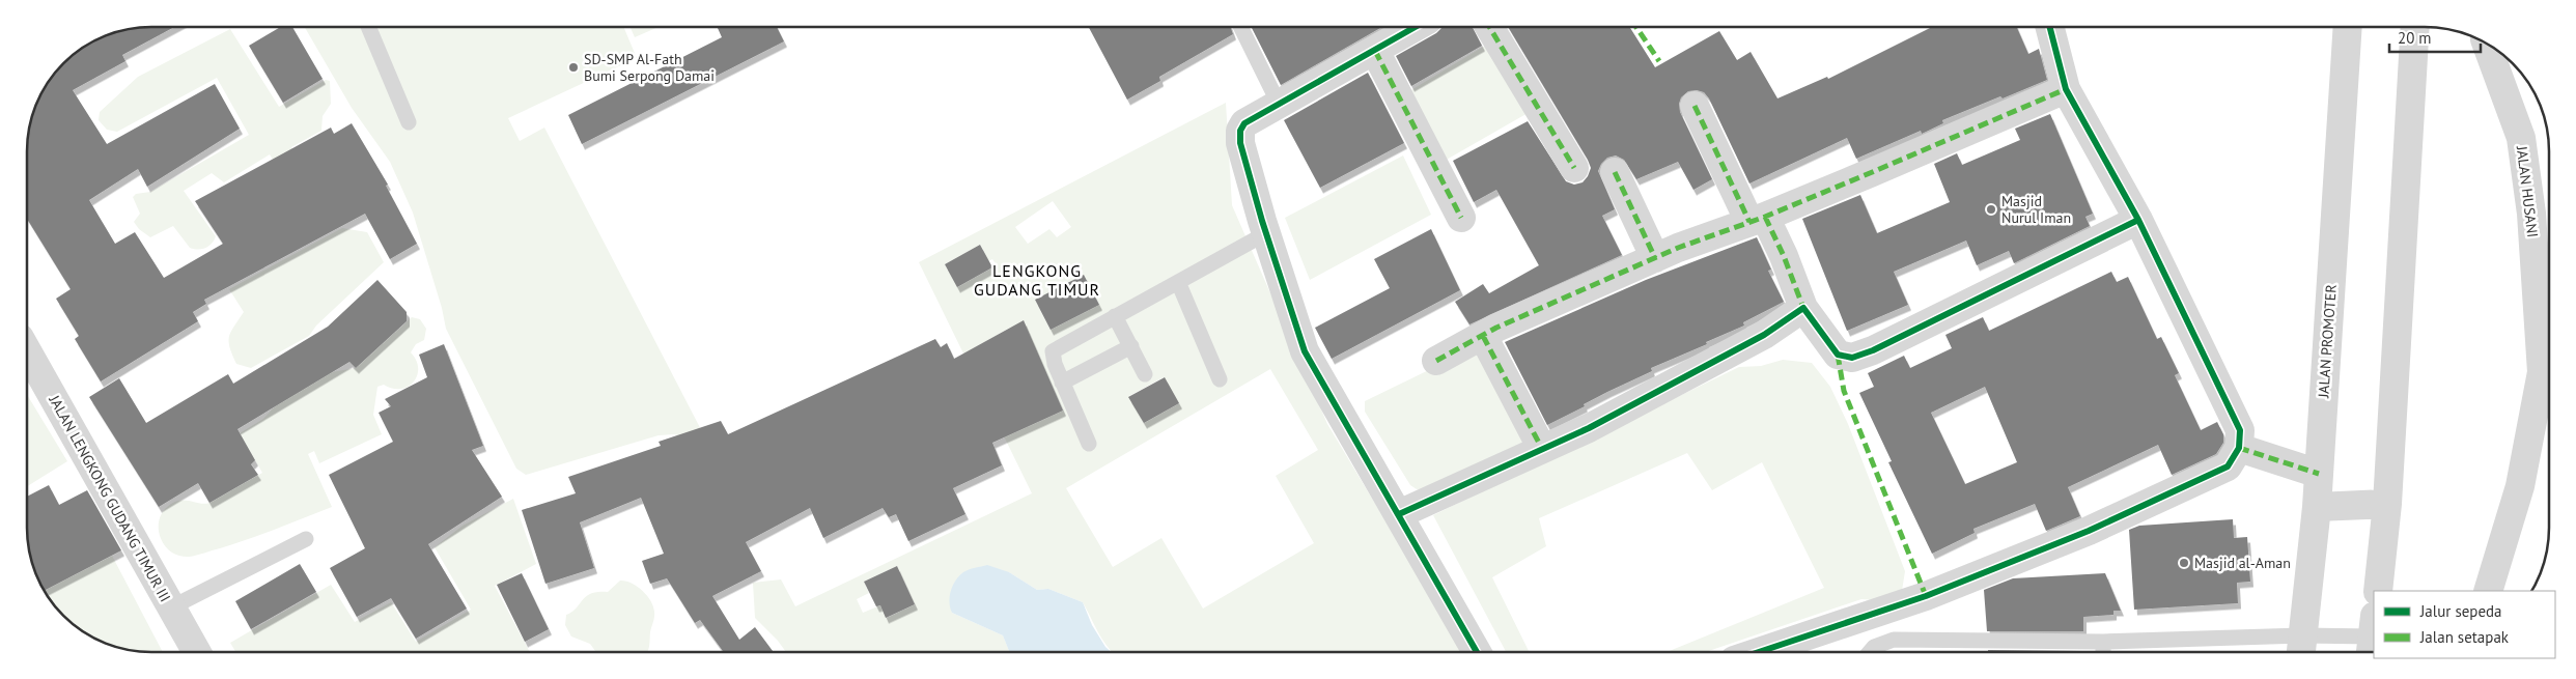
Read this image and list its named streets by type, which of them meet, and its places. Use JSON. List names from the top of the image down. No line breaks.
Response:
{"streets":{"street":["JALAN HUSANI","JALAN PROMOTER","JALAN LENGKONG GUDANG TIMUR III"]},"districts":["LENGKONG GUDANG TIMUR"],"places":["SD-SMP Al-Fath Bumi Serpong Damai","Masjid Nurul Iman","Masjid al-Aman"],"legend":["Jalur sepeda","Jalan setapak"],"scale_bar":"20 m"}
